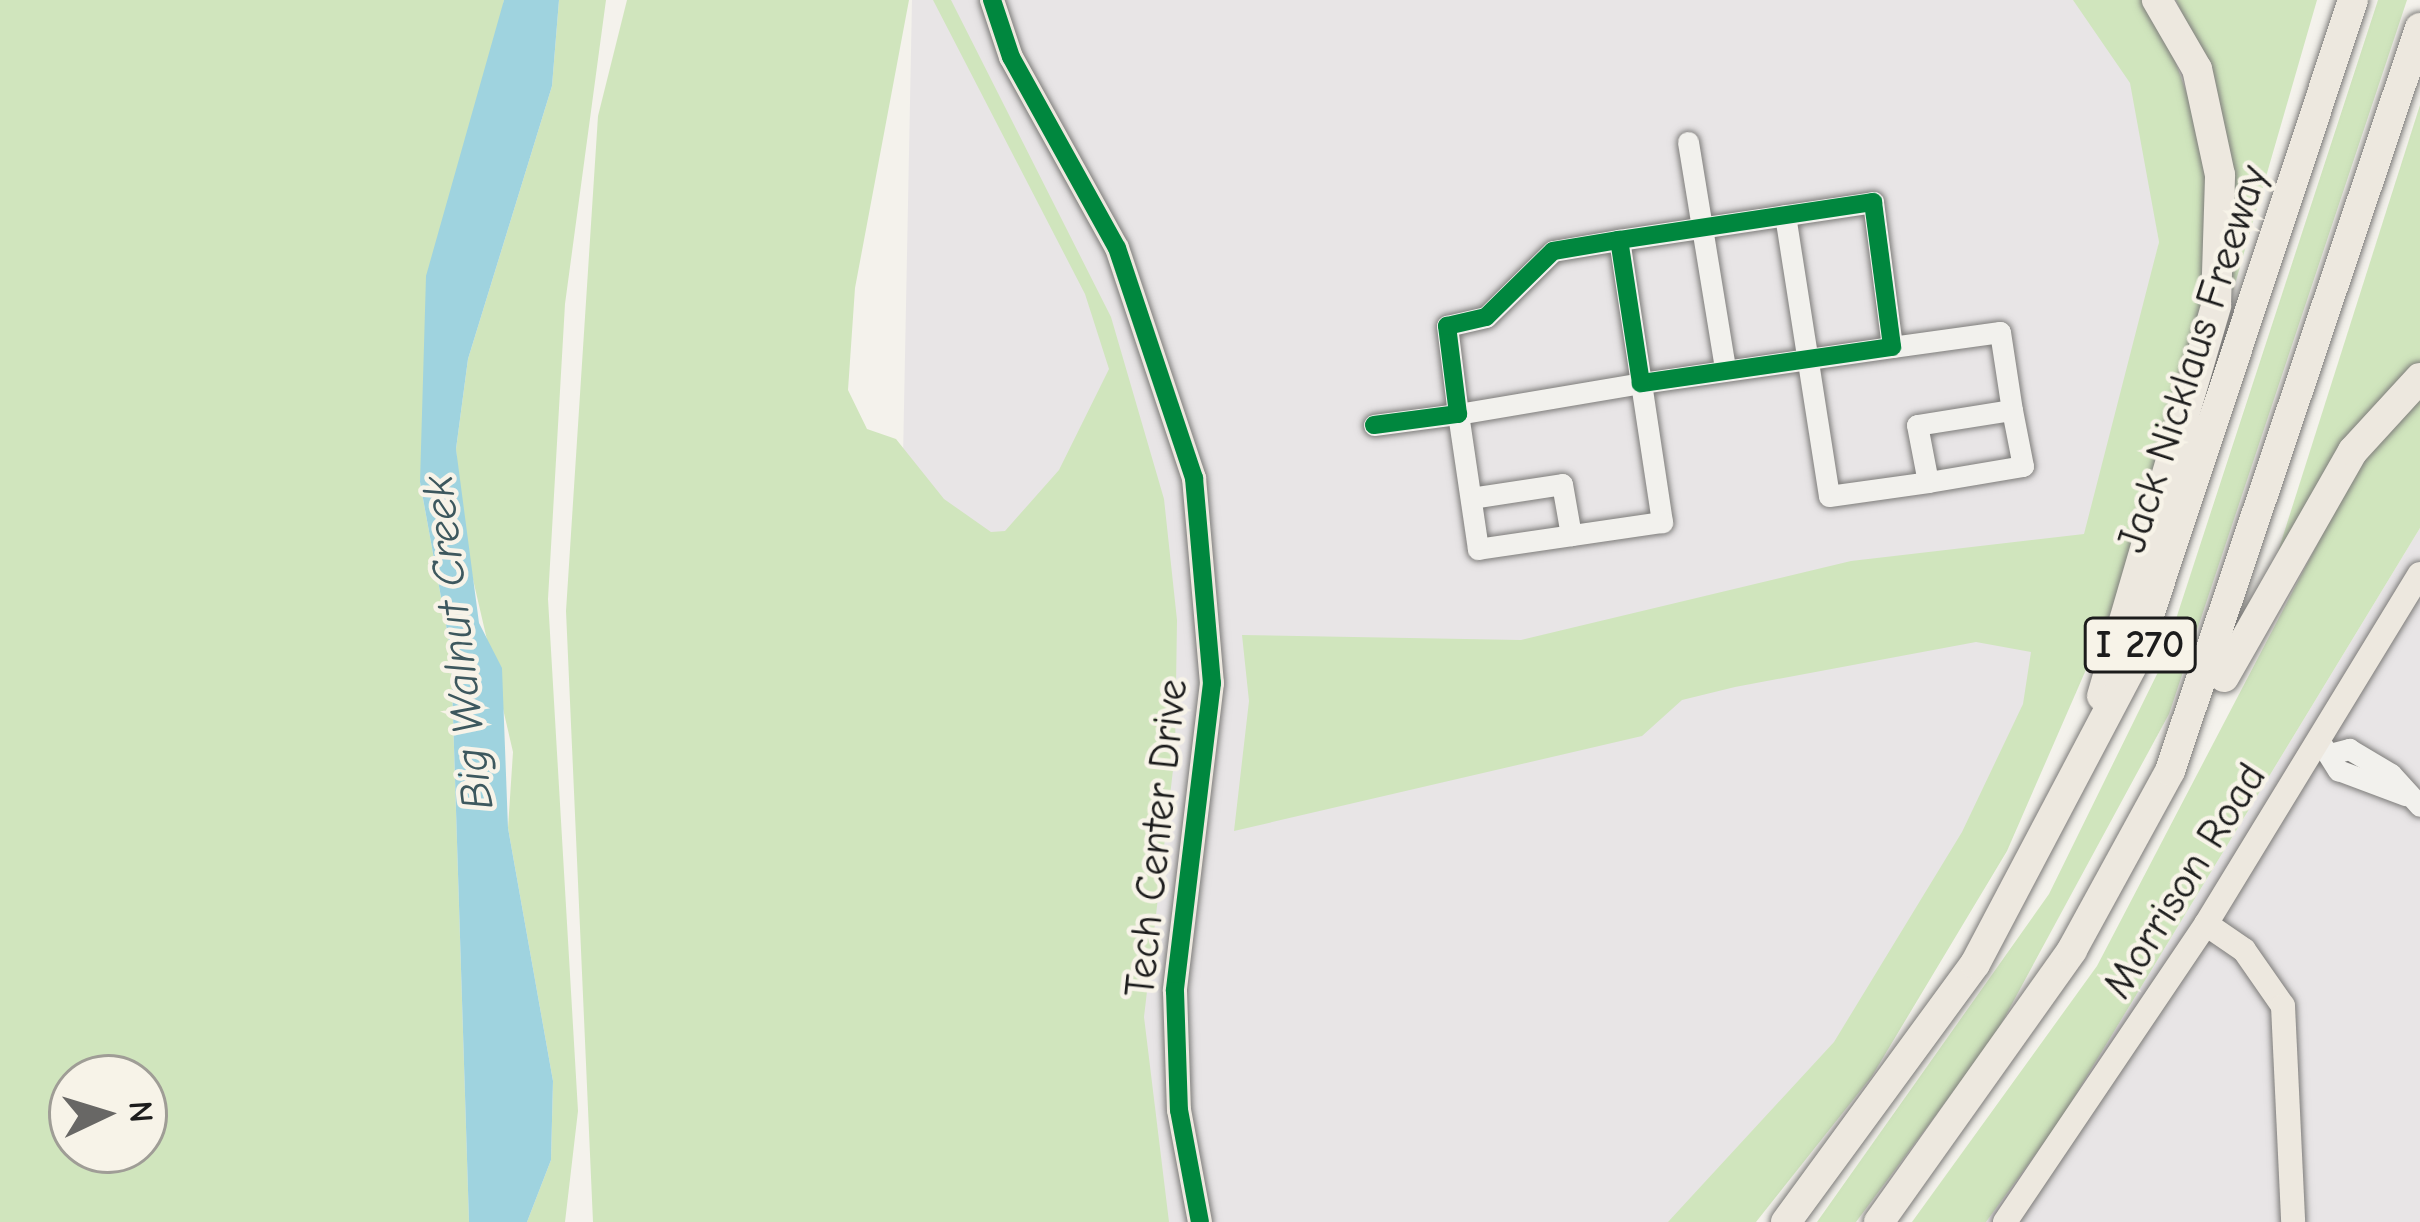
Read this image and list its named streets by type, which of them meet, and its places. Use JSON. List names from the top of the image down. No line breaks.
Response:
{"streets":{"highway":["Jack Nicklaus Freeway","I 270"],"main road":["Tech Center Drive","Morrison Road"]},"water":["Big Walnut Creek"],"north":"right"}
